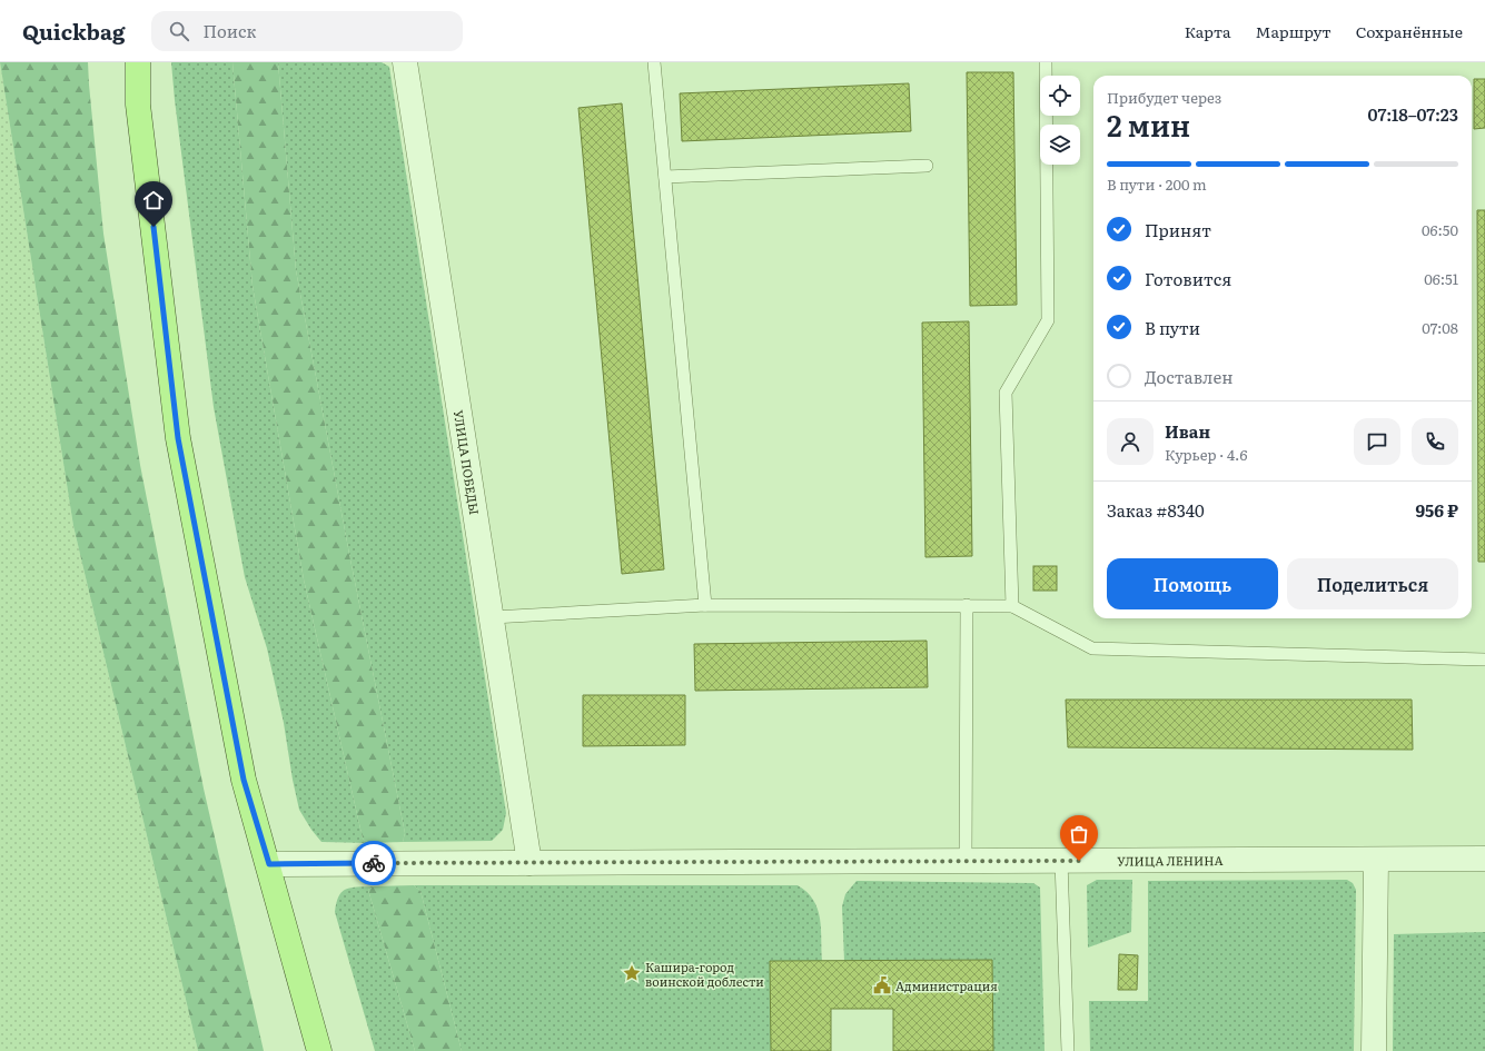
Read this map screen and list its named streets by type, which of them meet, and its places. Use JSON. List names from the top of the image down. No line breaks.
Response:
{"streets":{"street":["УЛИЦА ПОБЕДЫ","УЛИЦА ЛЕНИНА"]},"crossings":[["УЛИЦА ПОБЕДЫ","УЛИЦА ЛЕНИНА"]],"places":{"place":["Кашира-город воинской доблести"],"public building":["Администрация"]},"page":{"header":"Quickbag","search":"Поиск","nav":["Карта","Маршрут","Сохранённые"],"heading":["2 мин","Прибудет через","07:18–07:23"],"panel":["Иван","Курьер · 4.6","Заказ #8340","956 ₽"],"bar":"В пути · 200 m","list":[["Принят","06:50"],["Готовится","06:51"],["В пути","07:08"],"Доставлен"],"buttons":["Помощь","Поделиться"]}}
